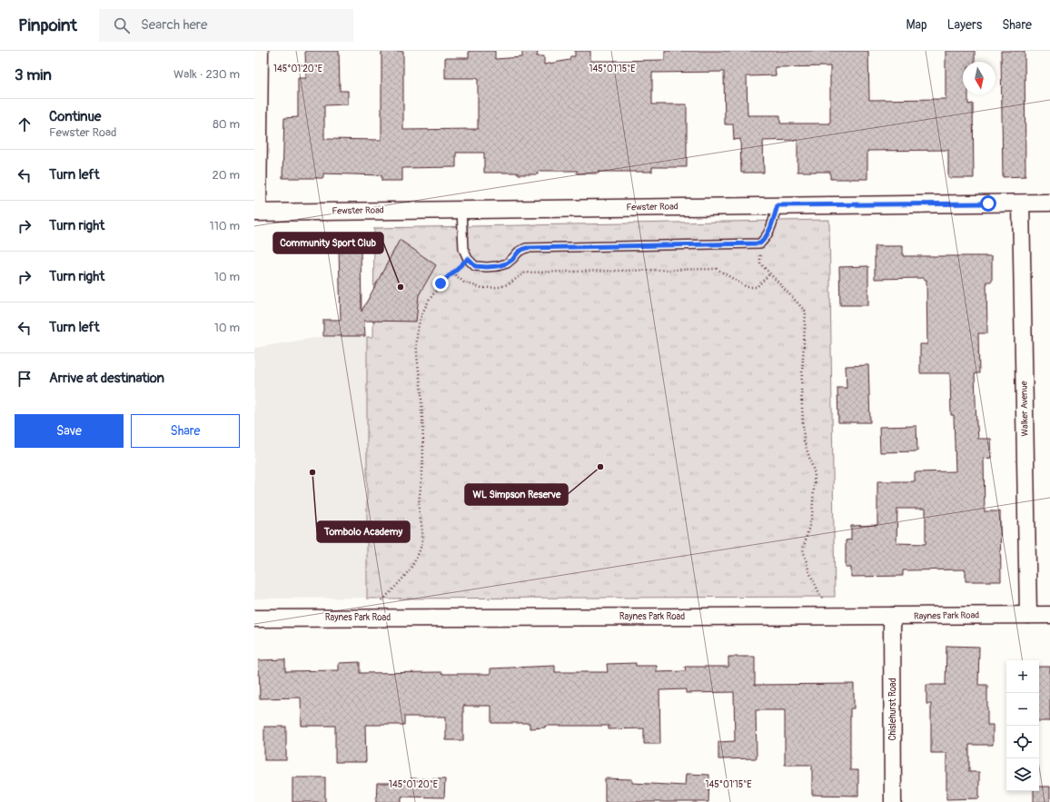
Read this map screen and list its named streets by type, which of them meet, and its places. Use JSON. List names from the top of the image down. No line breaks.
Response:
{"streets":{"street":["Fewster Road","Walker Avenue","Raynes Park Road","Chislehurst Road"]},"crossings":[["Fewster Road","Walker Avenue"],["Walker Avenue","Raynes Park Road"],["Raynes Park Road","Chislehurst Road"]],"places":["Community Sport Club","WL Simpson Reserve","Tombolo Academy"],"north":"bottom","page":{"header":"Pinpoint","search":"Search here","nav":["Map","Layers","Share"],"heading":["3 min","Walk · 230 m"],"list":[["Continue","Fewster Road","80 m"],["Turn left","20 m"],["Turn right","110 m"],["Turn right","10 m"],["Turn left","10 m"],"Arrive at destination"],"buttons":["Save","Share"],"map_buttons":["+","−"]},"coordinates":["145°01'20\"E","145°01'15\"E"]}
